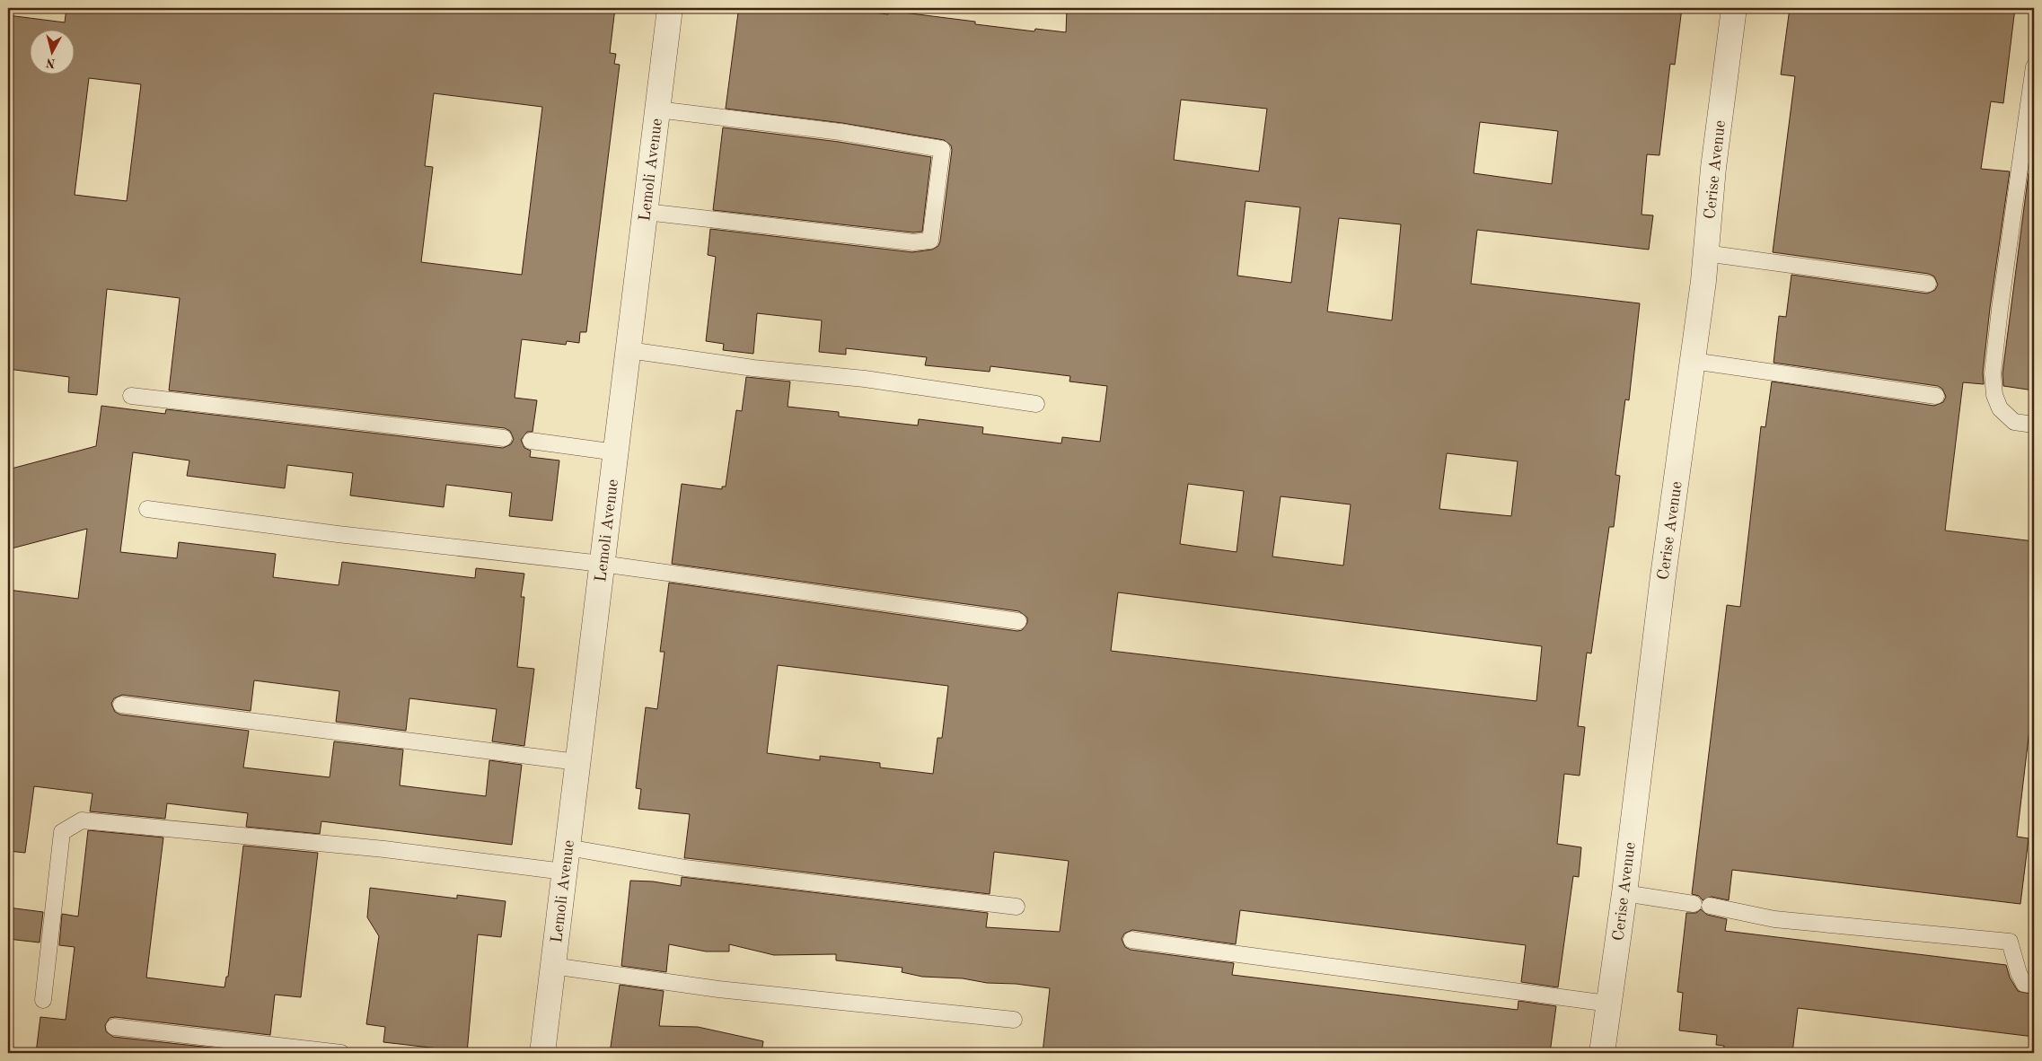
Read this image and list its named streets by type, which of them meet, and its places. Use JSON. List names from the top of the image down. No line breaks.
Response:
{"streets":{"street":["Lemoli Avenue","Cerise Avenue"]},"north":"bottom"}
